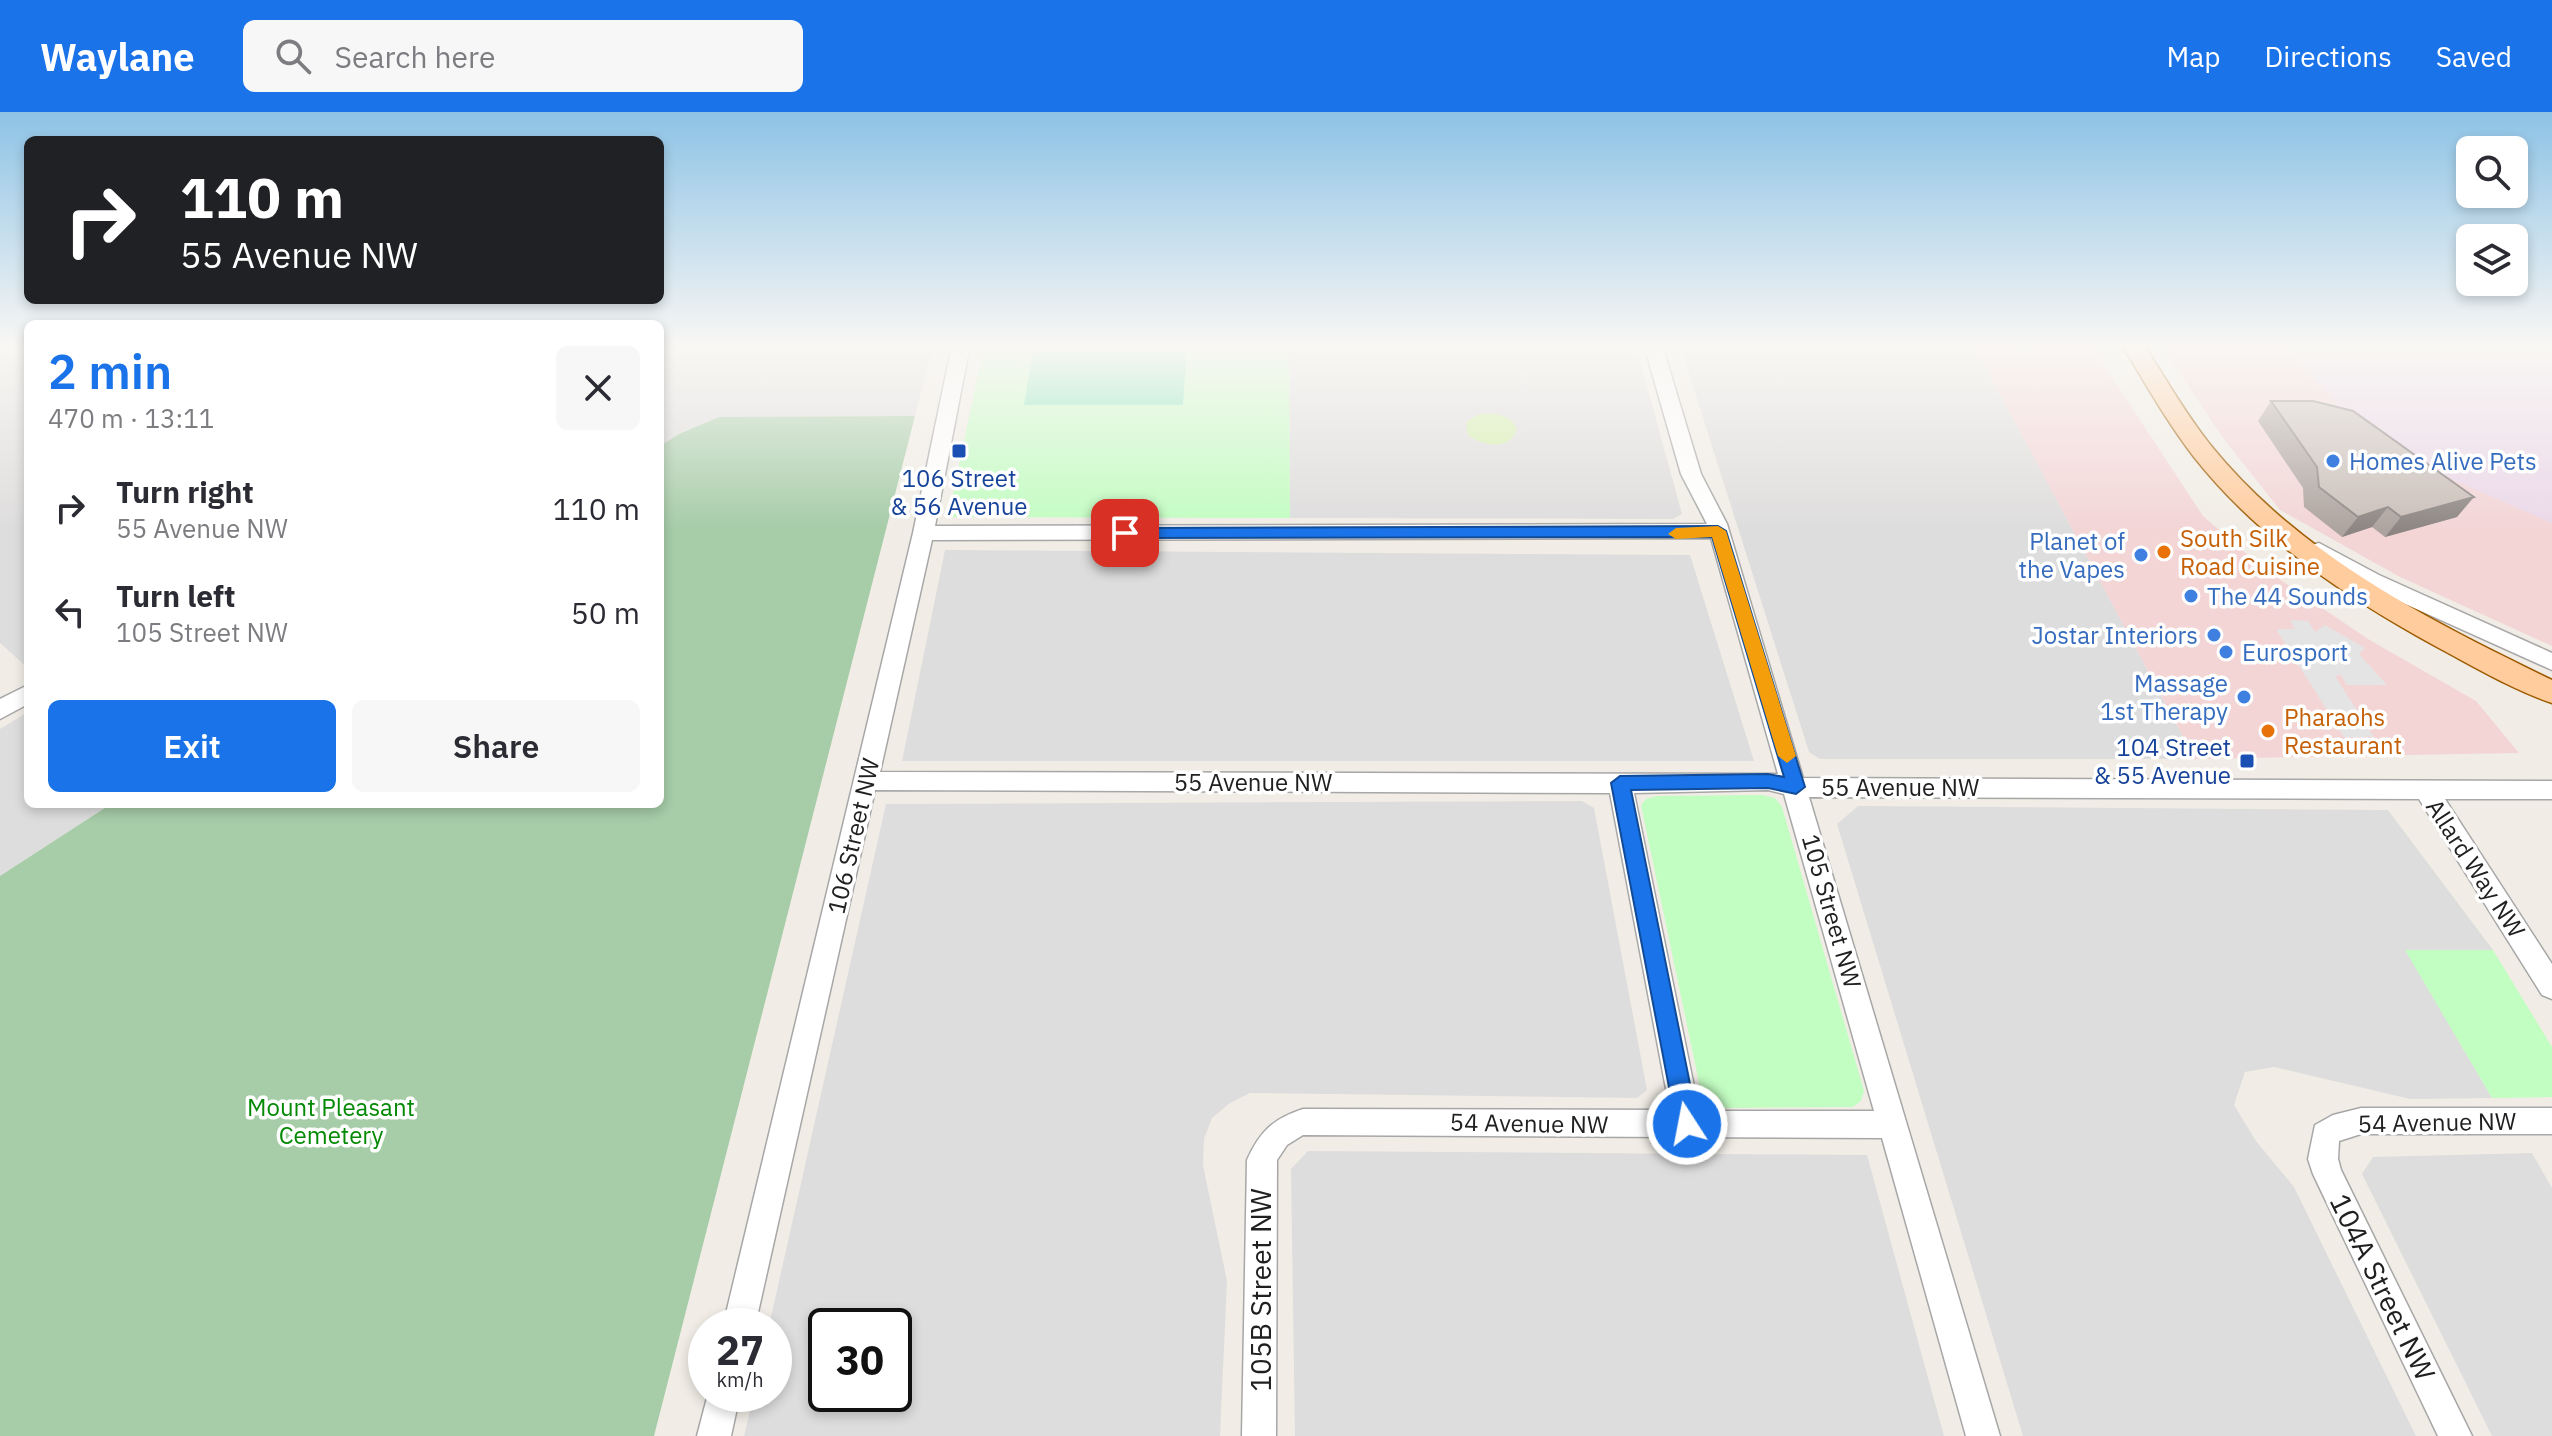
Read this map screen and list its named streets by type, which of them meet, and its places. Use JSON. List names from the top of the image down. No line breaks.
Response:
{"streets":{"street":["55 Avenue NW","106 Street NW","Allard Way NW","105 Street NW","54 Avenue NW","104A Street NW","105B Street NW"]},"crossings":[["55 Avenue NW","106 Street NW"],["55 Avenue NW","Allard Way NW"],["55 Avenue NW","105 Street NW"],["105 Street NW","54 Avenue NW"],["54 Avenue NW","104A Street NW"],["54 Avenue NW","105B Street NW"]],"parks":["Mount Pleasant Cemetery"],"places":{"transit":["106 Street & 56 Avenue","104 Street & 55 Avenue"],"other":["Homes Alive Pets","South Silk Road Cuisine","Planet of the Vapes","The 44 Sounds","Jostar Interiors","Eurosport","Massage 1st Therapy","Pharaohs Restaurant"]},"page":{"header":"Waylane","search":"Search here","nav":["Map","Directions","Saved"],"turn":["110 m","55 Avenue NW"],"heading":["2 min","470 m · 13:11"],"list":[{"name":"Turn right","note":"55 Avenue NW","value":"110 m"},{"name":"Turn left","note":"105 Street NW","value":"50 m"}],"buttons":["Exit","Share"],"speed":"27 km/h","limit":"30"}}
